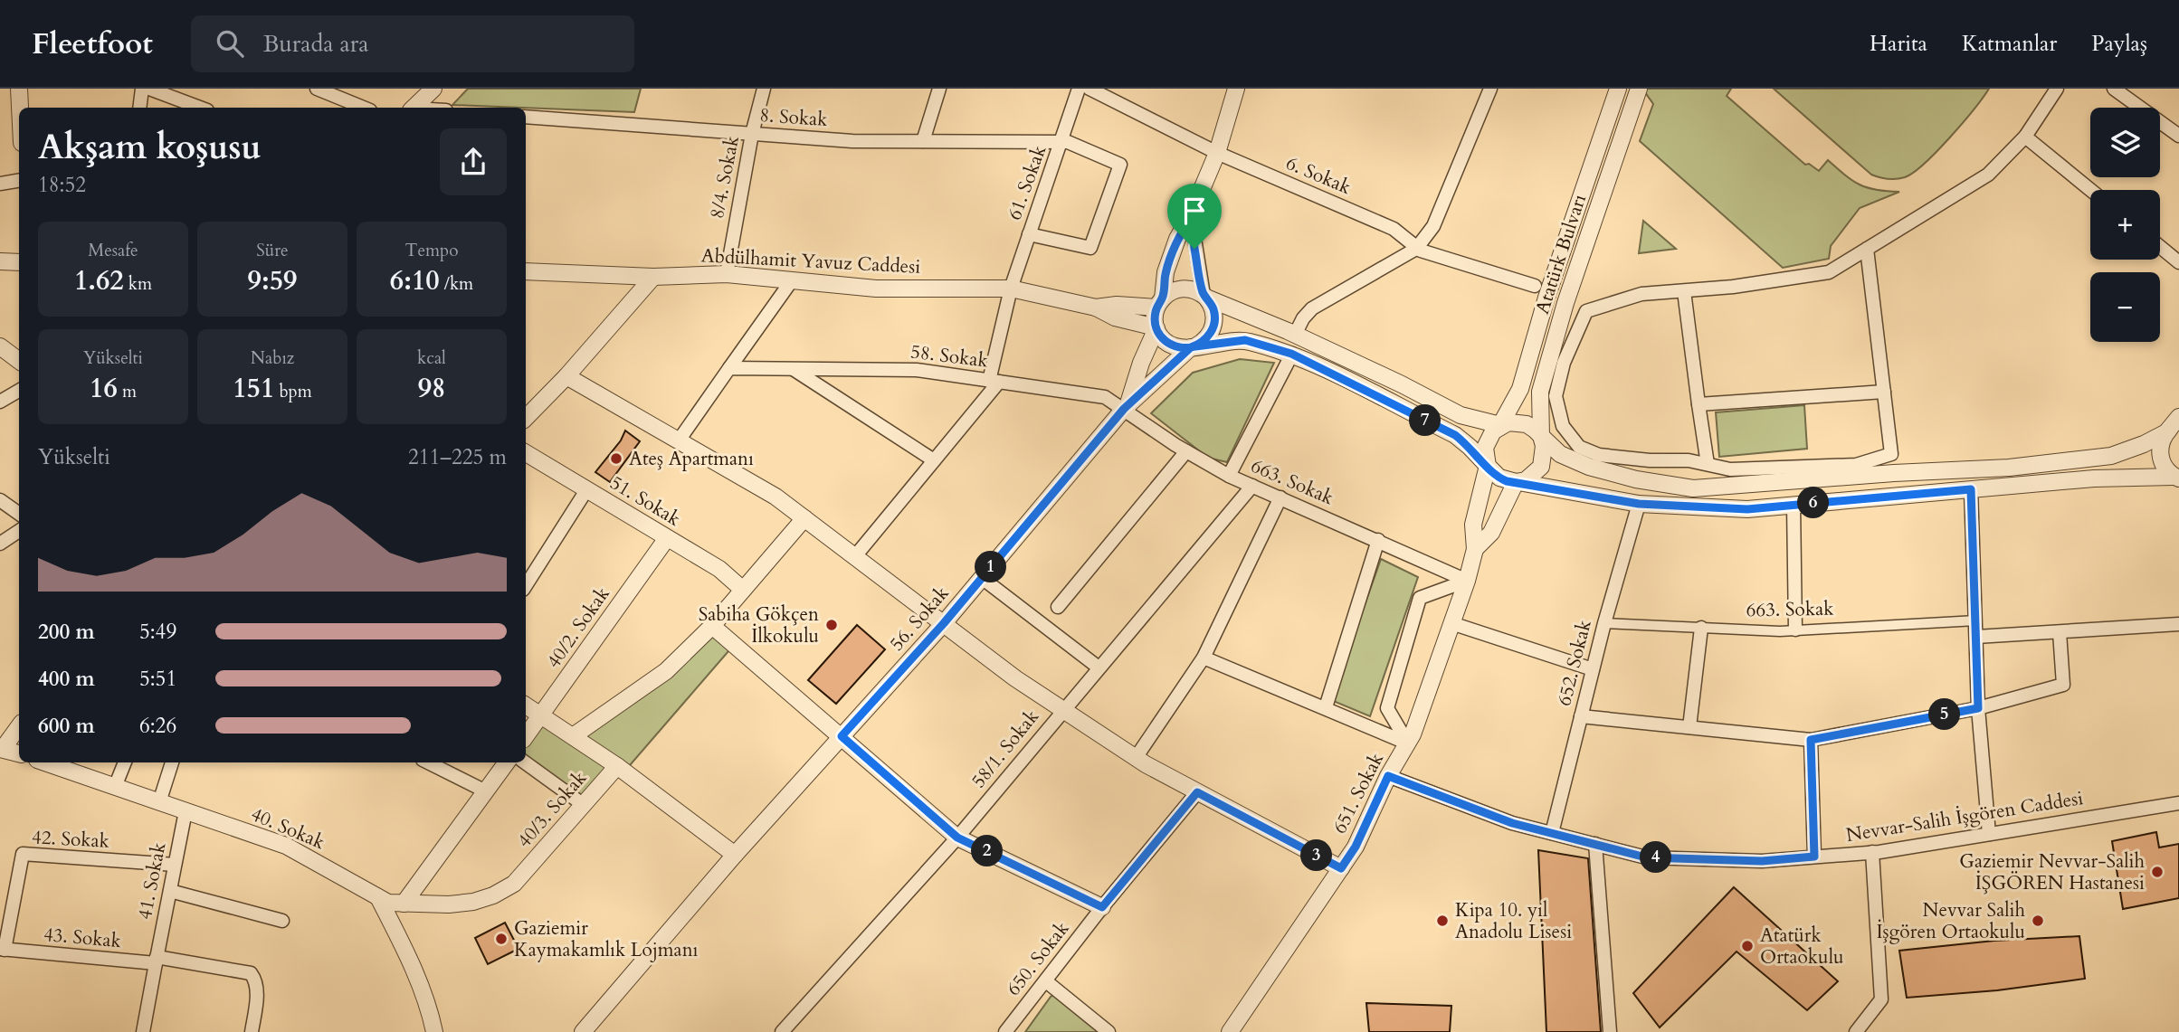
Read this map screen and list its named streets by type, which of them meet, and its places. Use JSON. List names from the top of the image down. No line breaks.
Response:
{"streets":{"street":["8. Sokak","6. Sokak","8/4. Sokak","61. Sokak","Atatürk Bulvarı","Abdülhamit Yavuz Caddesi","58. Sokak","663. Sokak","51. Sokak","56. Sokak","40/2. Sokak","652. Sokak","58/1. Sokak","651. Sokak","40/3. Sokak","Nevvar-Salih İşgören Caddesi","40. Sokak","42. Sokak","41. Sokak","43. Sokak","650. Sokak"]},"crossings":[["8. Sokak","8/4. Sokak"],["8. Sokak","61. Sokak"],["8/4. Sokak","Abdülhamit Yavuz Caddesi"],["61. Sokak","Abdülhamit Yavuz Caddesi"],["61. Sokak","58. Sokak"],["Atatürk Bulvarı","651. Sokak"],["Abdülhamit Yavuz Caddesi","56. Sokak"],["58. Sokak","663. Sokak"],["58. Sokak","56. Sokak"],["663. Sokak","652. Sokak"],["663. Sokak","58/1. Sokak"],["663. Sokak","651. Sokak"],["51. Sokak","40/2. Sokak"],["652. Sokak","Nevvar-Salih İşgören Caddesi"],["651. Sokak","Nevvar-Salih İşgören Caddesi"],["40/3. Sokak","40. Sokak"],["40. Sokak","41. Sokak"],["42. Sokak","41. Sokak"],["42. Sokak","43. Sokak"],["41. Sokak","43. Sokak"]],"places":["Ateş Apartmanı","Sabiha Gökçen İlkokulu","Gaziemir Nevvar-Salih İŞGÖREN Hastanesi","Kipa 10. yıl Anadolu Lisesi","Nevvar Salih İşgören Ortaokulu","Gaziemir Kaymakamlık Lojmanı","Atatürk Ortaokulu"],"page":{"header":"Fleetfoot","search":"Burada ara","nav":["Harita","Katmanlar","Paylaş"],"map_buttons":["+","−"],"heading":["Akşam koşusu","18:52"],"stats":[["Mesafe","1.62 km"],["Süre","9:59"],["Tempo","6:10 /km"],["Yükselti","16 m"],["Nabız","151 bpm"],["kcal","98"]],"pins":["7","6","1","5","2","3","4"],"chart":["Yükselti","211–225 m"],"list":[{"name":"200 m","note":"5:49"},{"name":"400 m","note":"5:51"},{"name":"600 m","note":"6:26"}]}}
